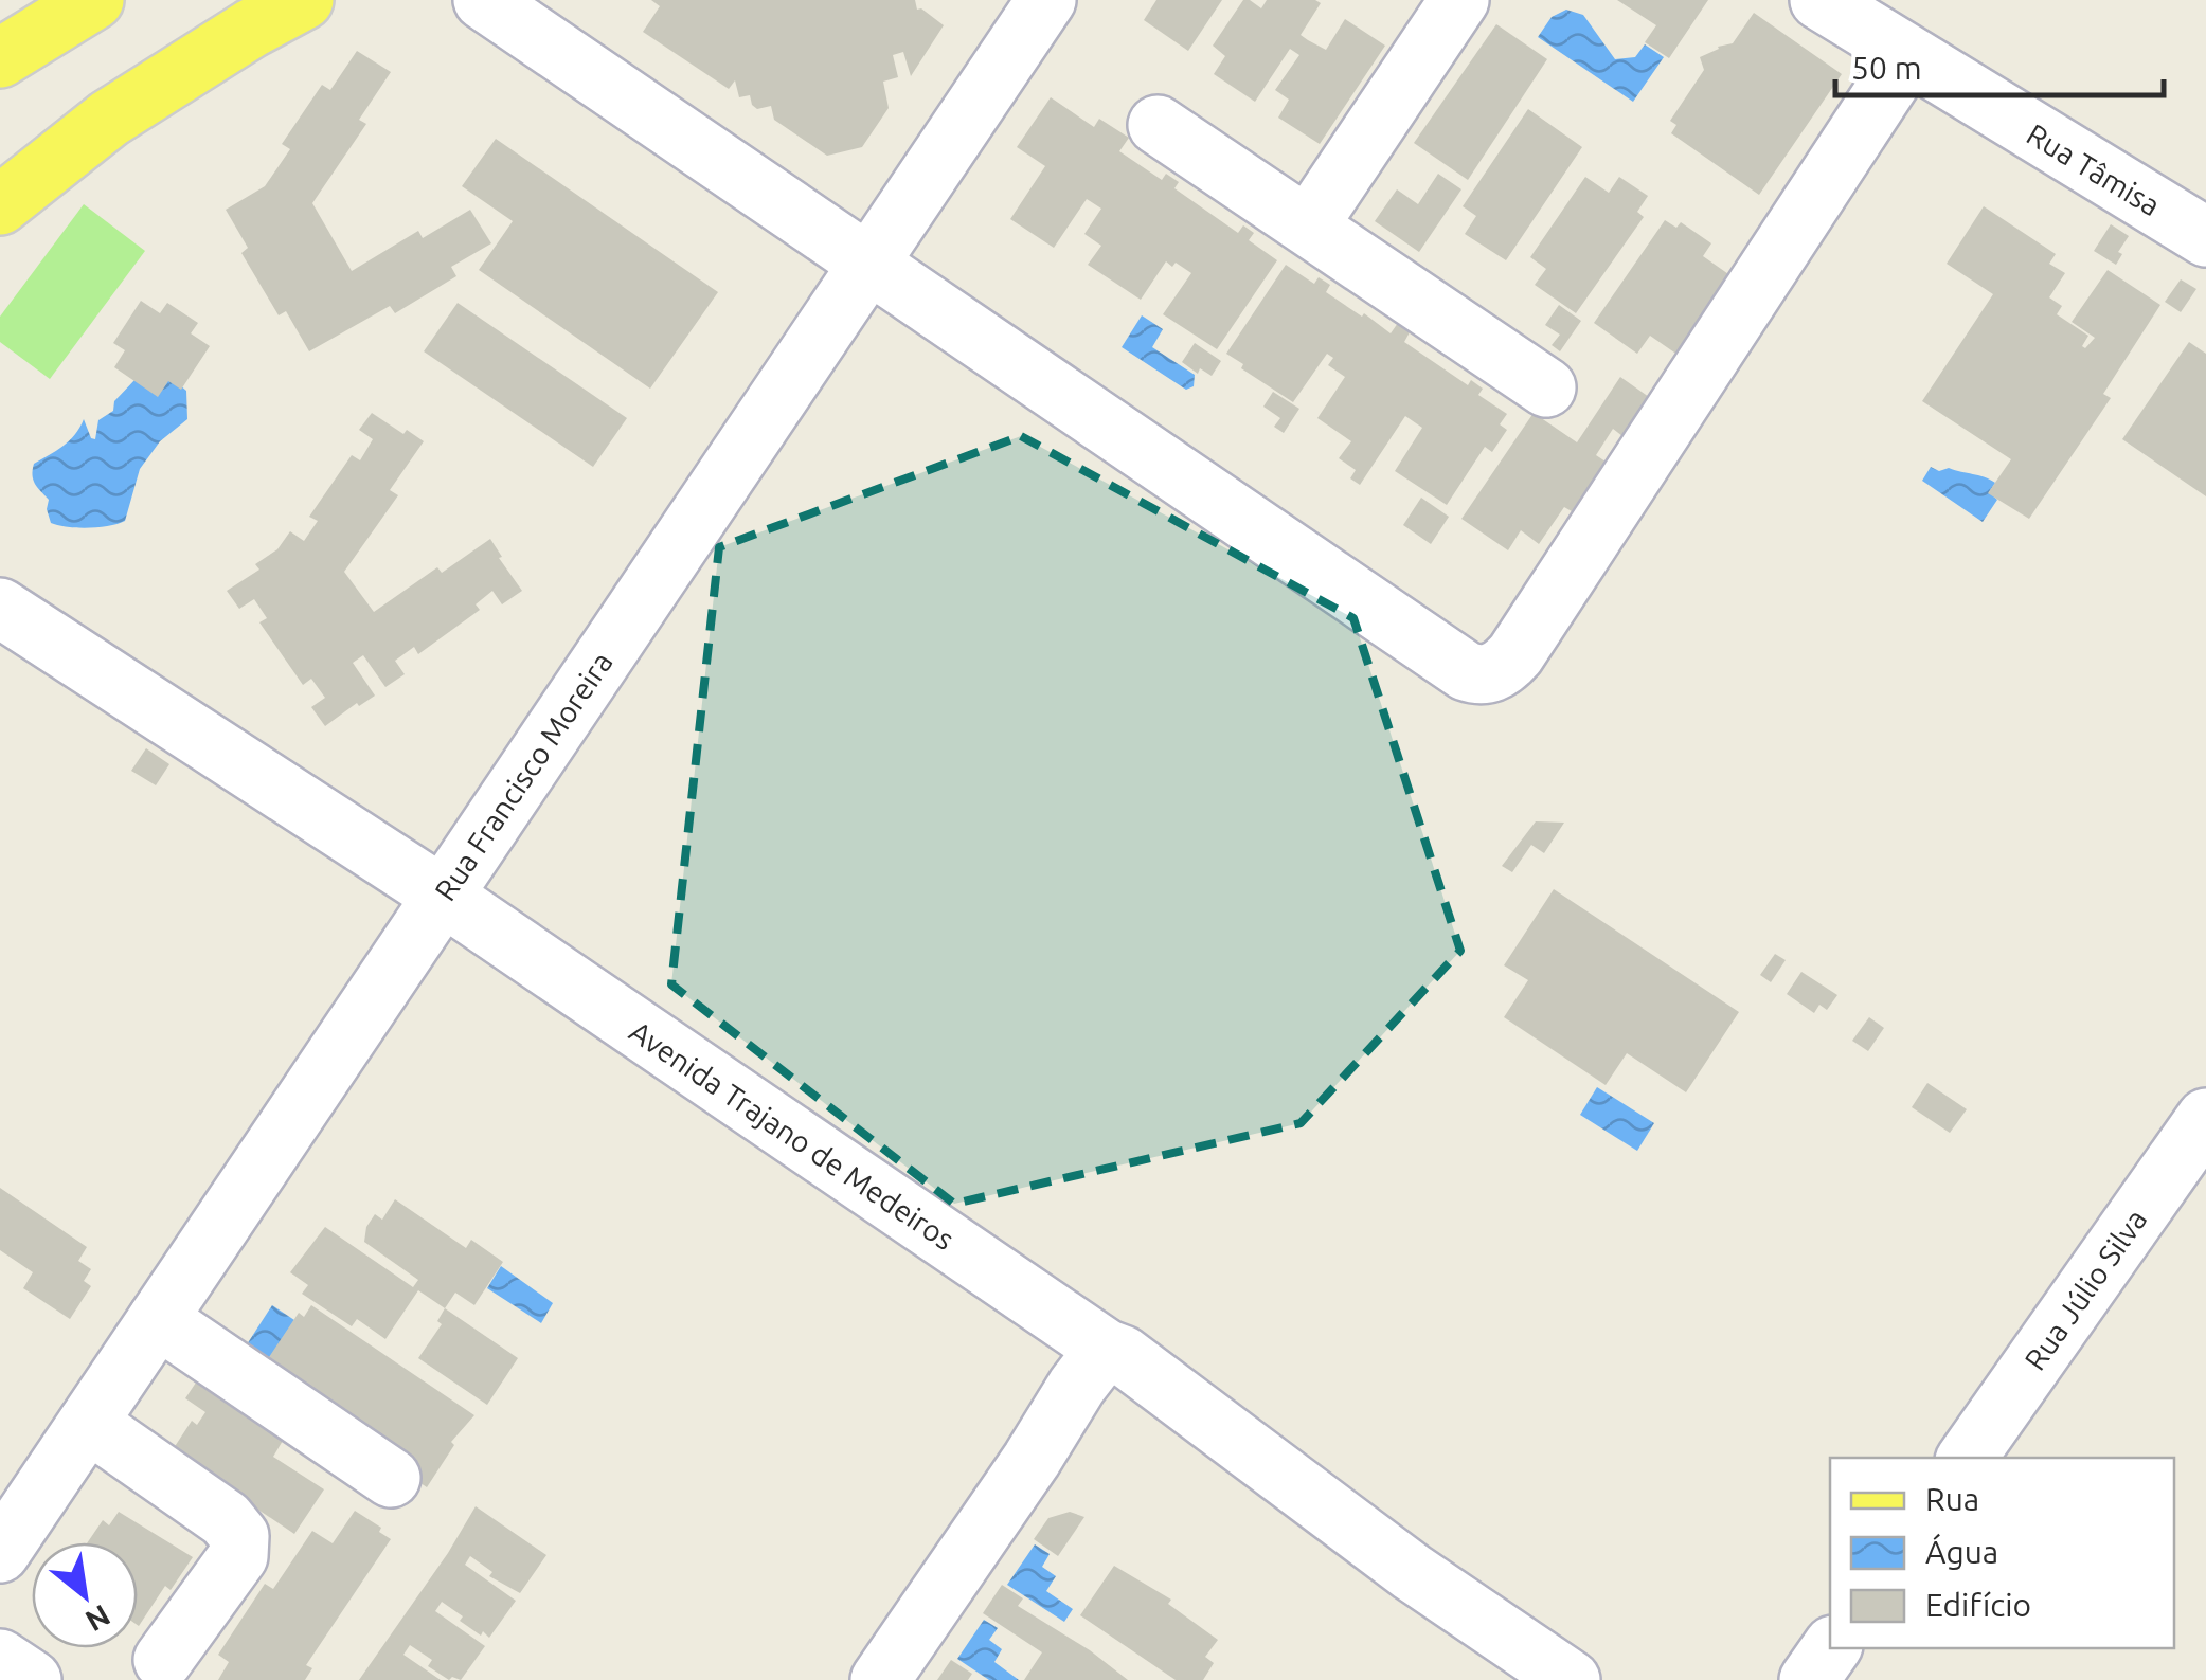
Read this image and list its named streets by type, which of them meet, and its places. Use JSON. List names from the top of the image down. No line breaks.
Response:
{"streets":{"street":["Rua Tâmisa","Rua Francisco Moreira","Avenida Trajano de Medeiros","Rua Júlio Silva"]},"crossings":[["Rua Francisco Moreira","Avenida Trajano de Medeiros"]],"legend":["Rua","Água","Edifício"],"scale_bar":"50 m","north":"bottom right"}
